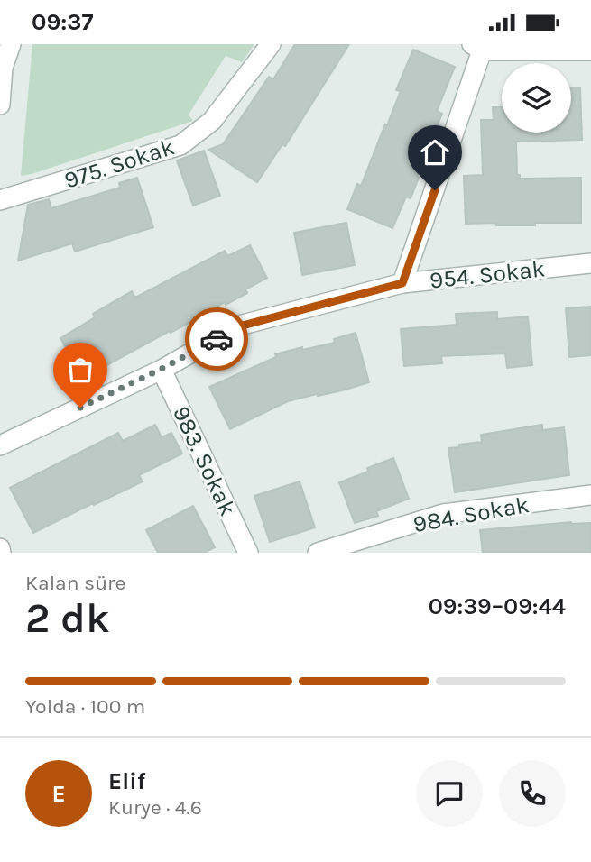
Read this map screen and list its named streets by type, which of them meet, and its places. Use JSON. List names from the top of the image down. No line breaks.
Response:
{"streets":{"street":["975. Sokak","954. Sokak","983. Sokak","984. Sokak"]},"crossings":[["954. Sokak","983. Sokak"]],"page":{"status":"09:37","heading":["2 dk","Kalan süre","09:39–09:44"],"panel":["Elif","Kurye · 4.6"],"bar":"Yolda · 100 m","round":"E"}}
